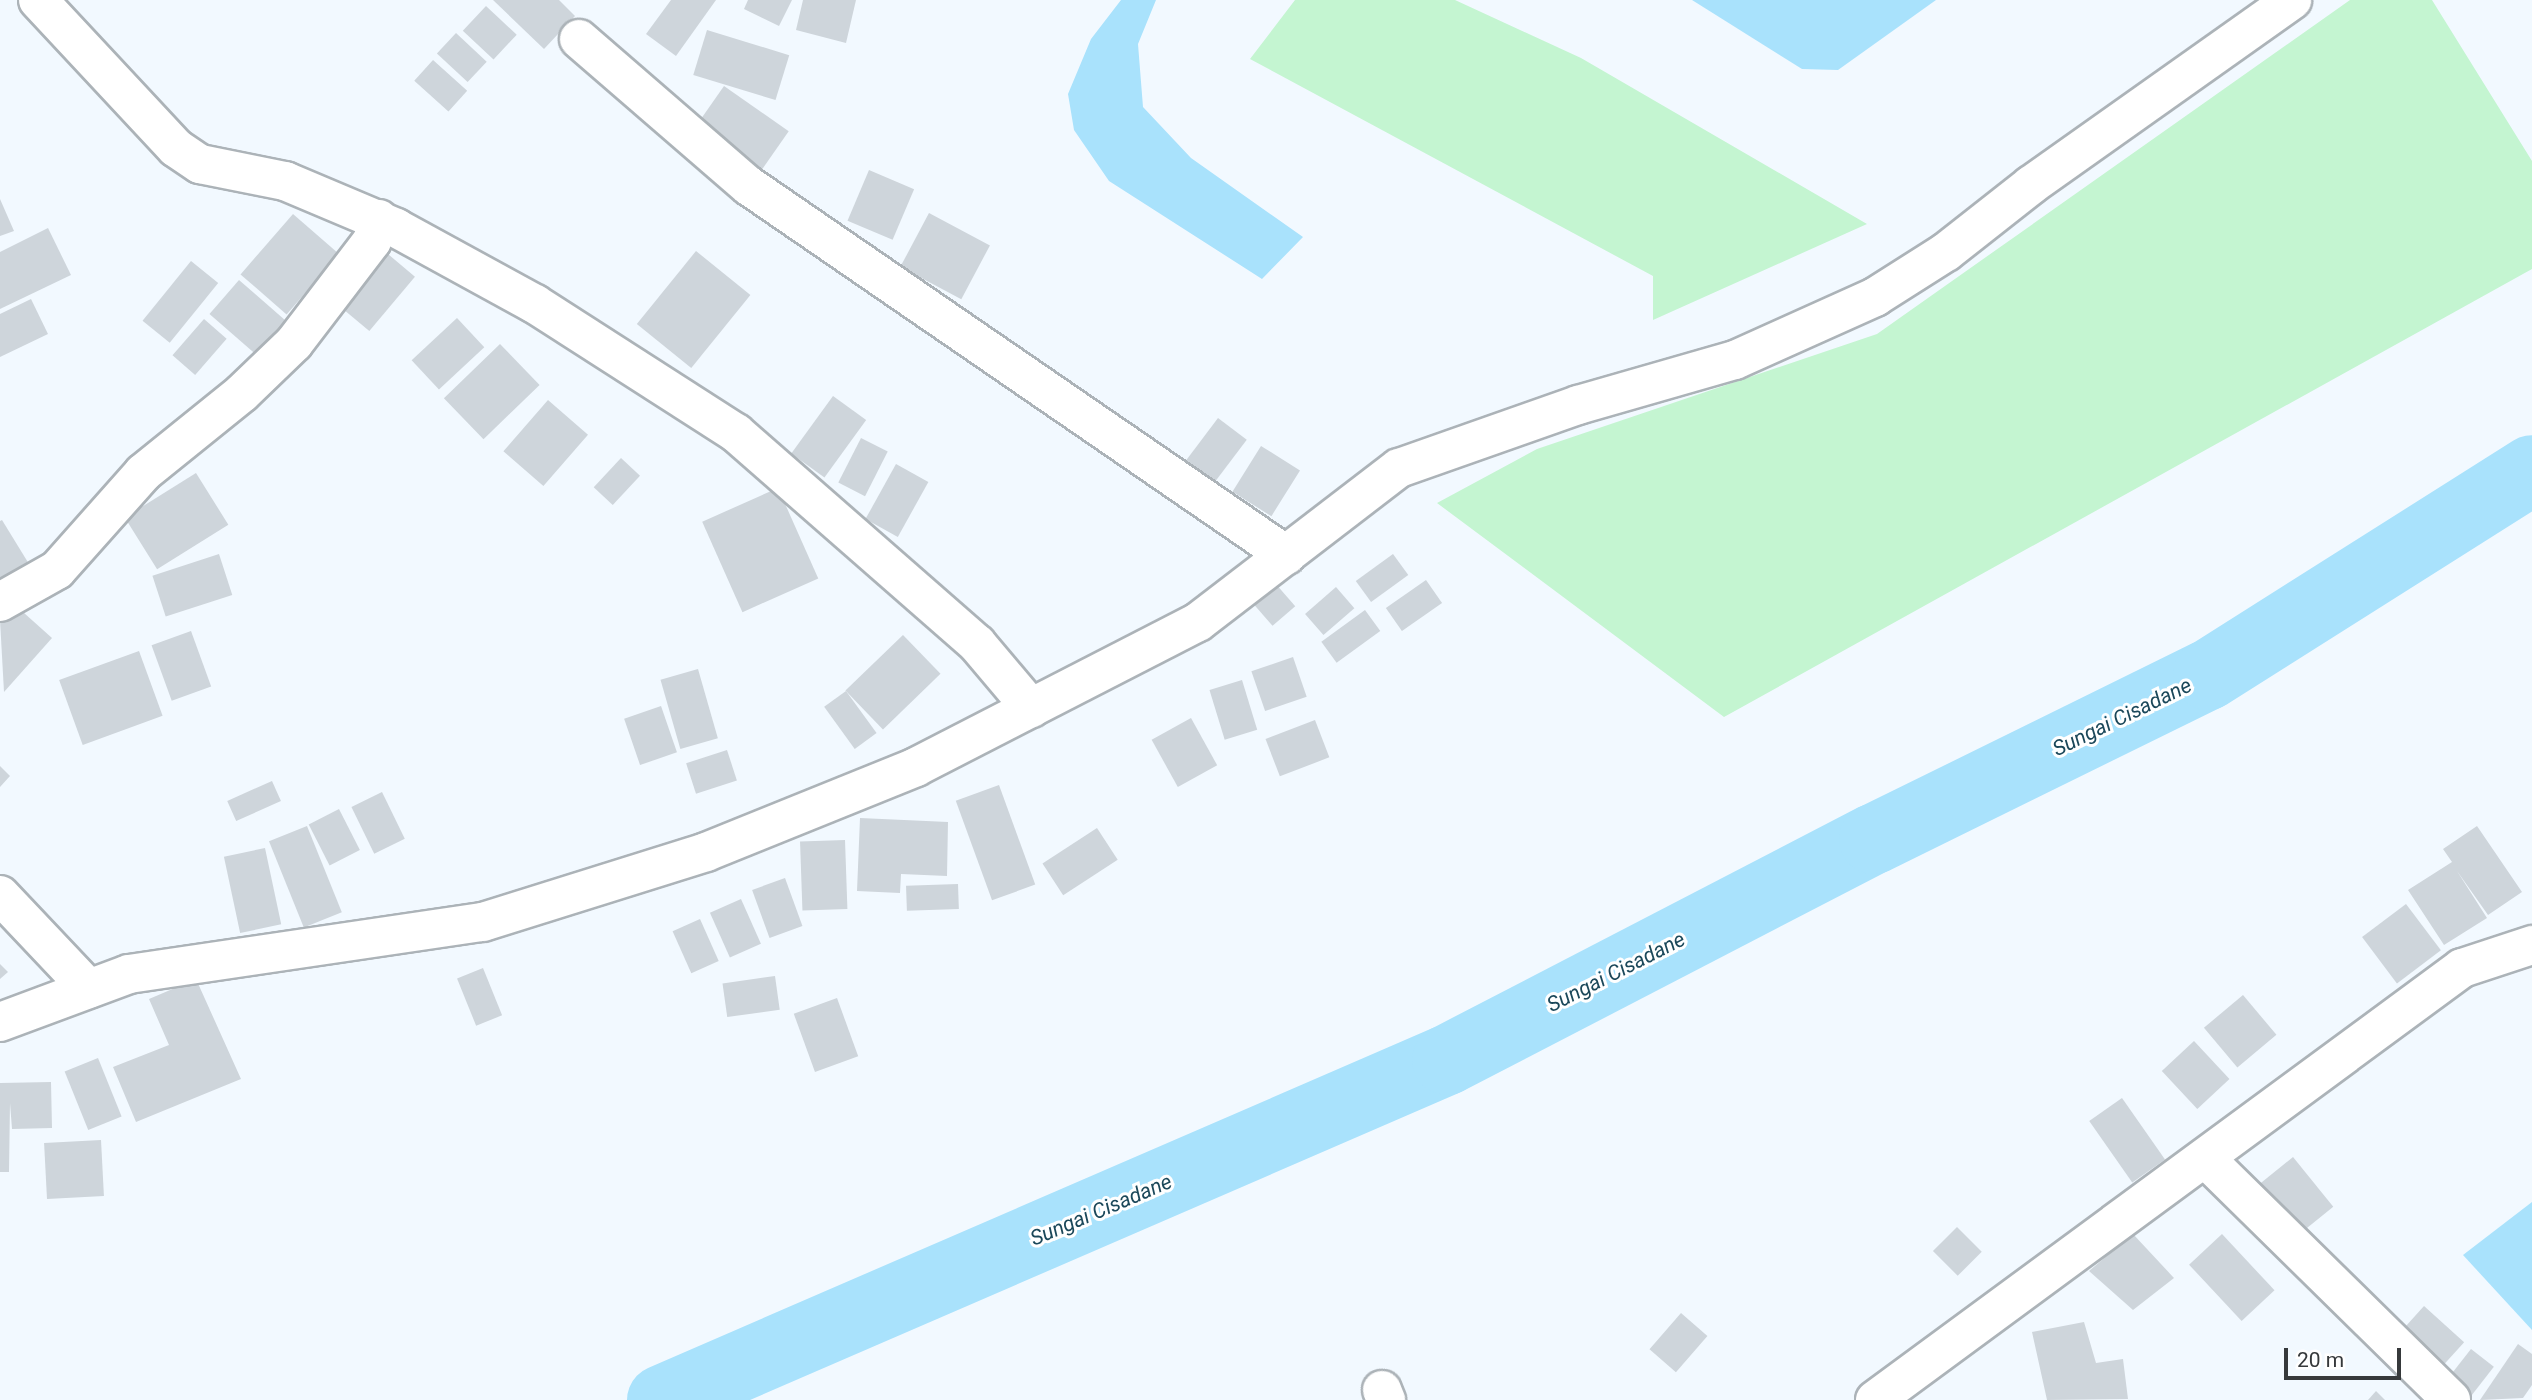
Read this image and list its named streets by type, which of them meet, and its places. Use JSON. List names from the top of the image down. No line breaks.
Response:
{"water":["Sungai Cisadane"],"scale_bar":"20 m"}
